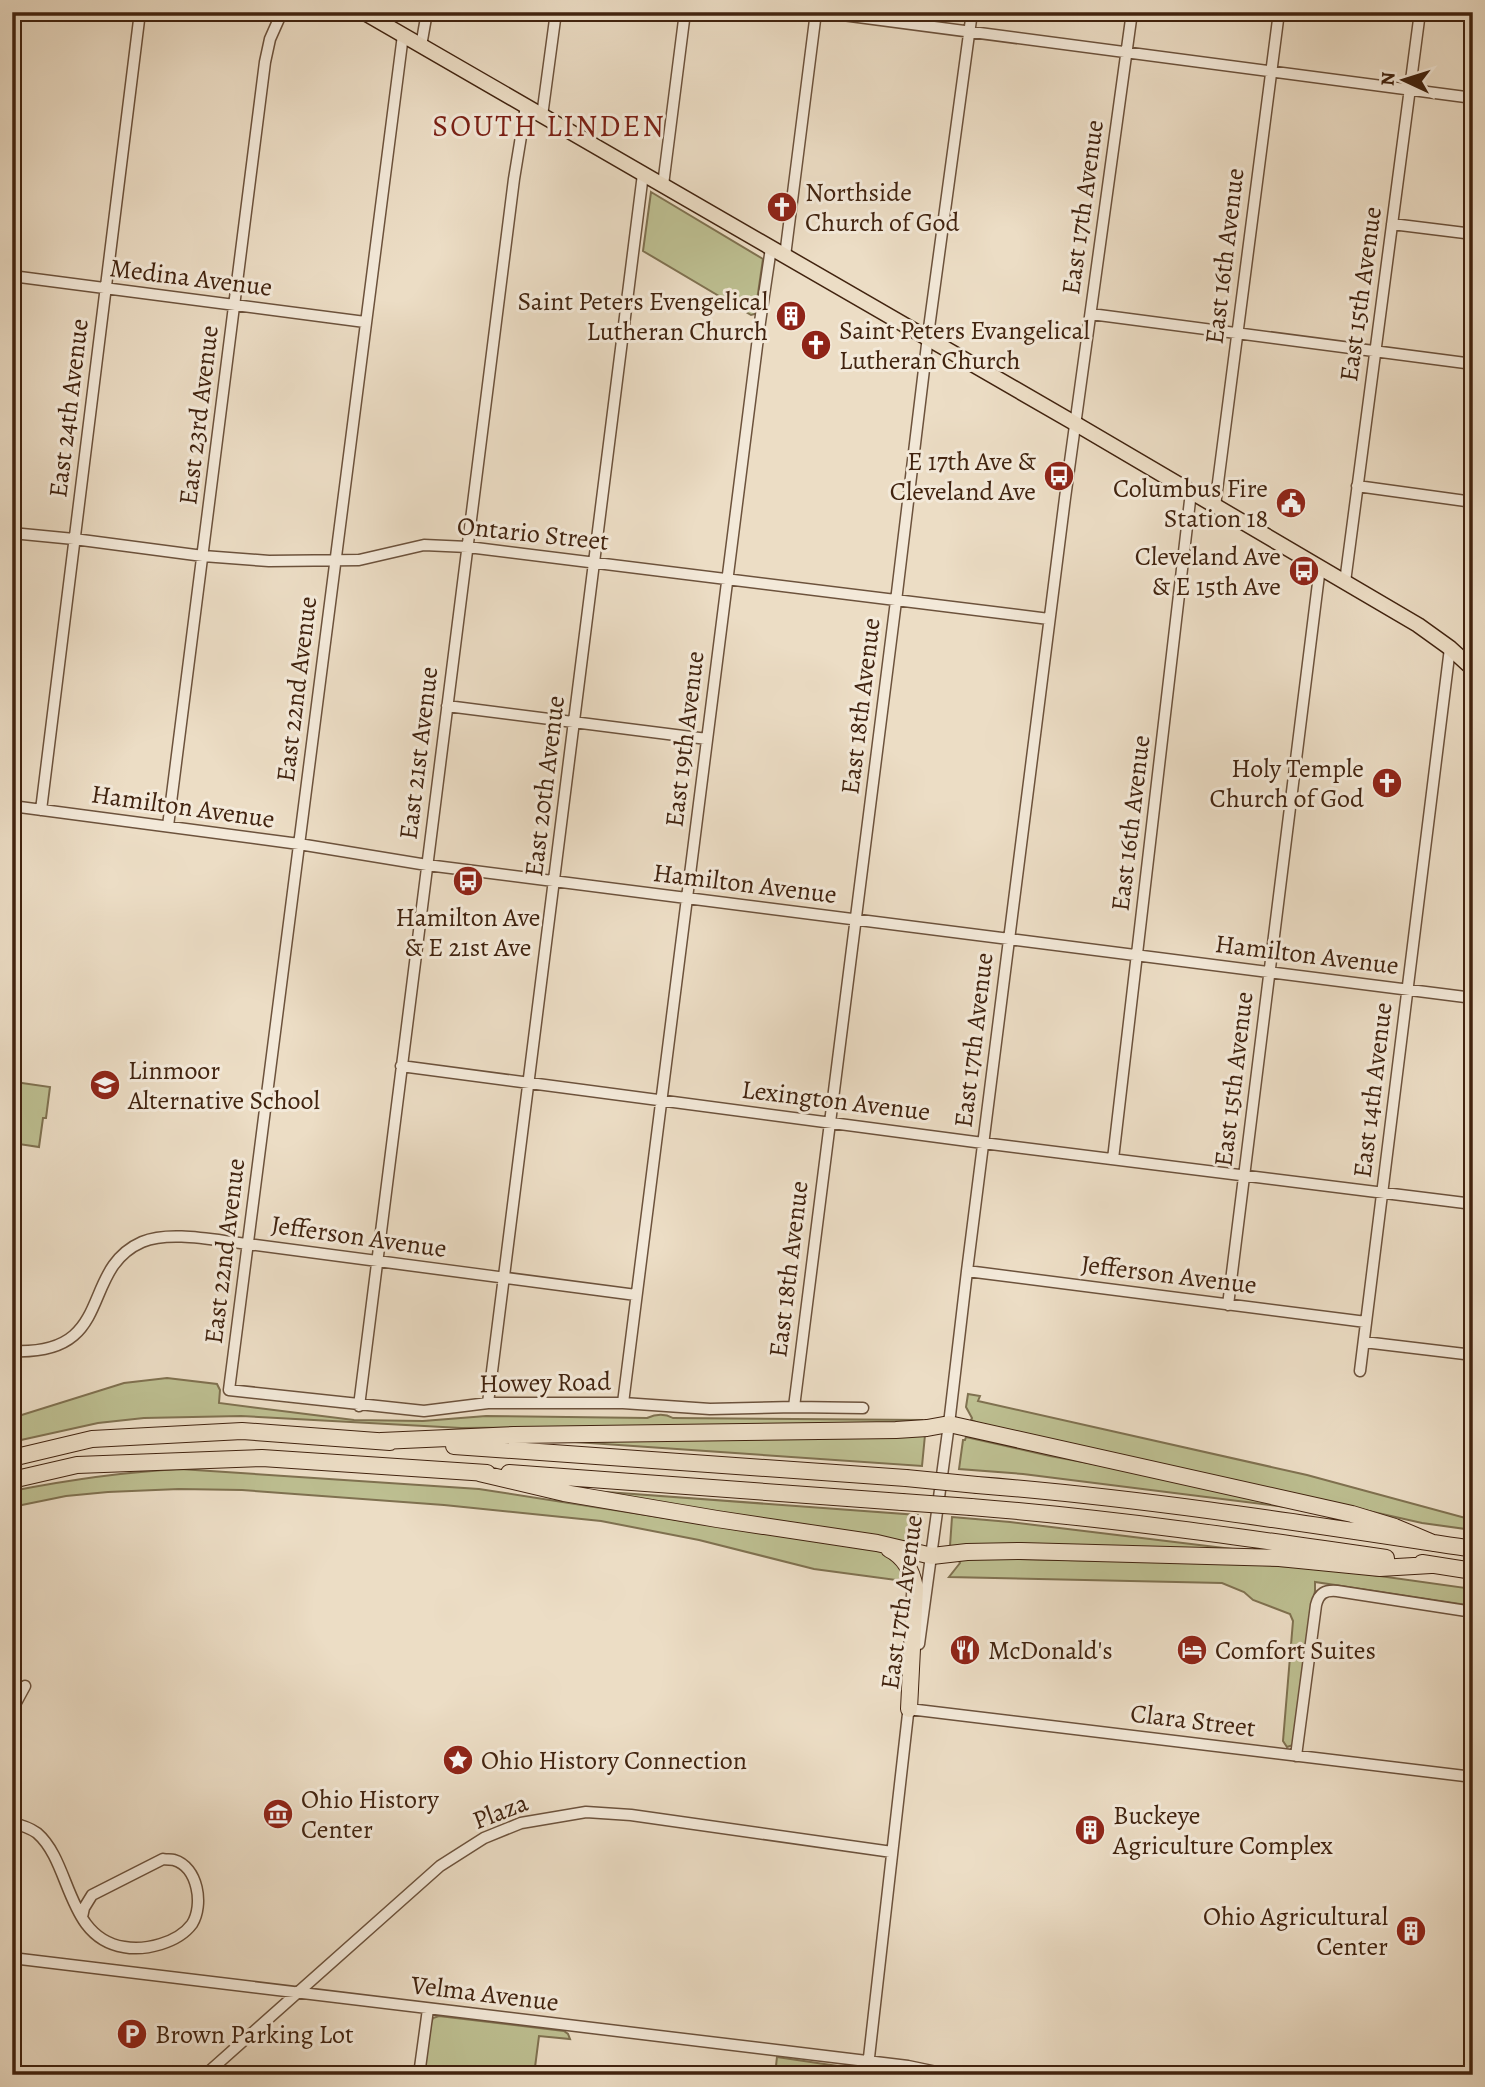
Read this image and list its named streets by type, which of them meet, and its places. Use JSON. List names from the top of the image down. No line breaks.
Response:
{"streets":{"street":["East 17th Avenue","East 16th Avenue","Medina Avenue","East 15th Avenue","East 24th Avenue","East 23rd Avenue","Ontario Street","East 22nd Avenue","East 18th Avenue","East 19th Avenue","East 21st Avenue","East 20th Avenue","Hamilton Avenue","East 14th Avenue","Lexington Avenue","Jefferson Avenue","Howey Road","Clara Street","Plaza","Velma Avenue"]},"crossings":[["East 17th Avenue","Ontario Street"],["East 17th Avenue","Hamilton Avenue"],["East 17th Avenue","Lexington Avenue"],["East 17th Avenue","Jefferson Avenue"],["East 17th Avenue","Clara Street"],["East 17th Avenue","Plaza"],["East 17th Avenue","Velma Avenue"],["East 16th Avenue","Hamilton Avenue"],["East 16th Avenue","Lexington Avenue"],["Medina Avenue","East 24th Avenue"],["Medina Avenue","East 23rd Avenue"],["Medina Avenue","East 22nd Avenue"],["East 15th Avenue","Hamilton Avenue"],["East 15th Avenue","Lexington Avenue"],["East 15th Avenue","Jefferson Avenue"],["East 24th Avenue","Ontario Street"],["East 24th Avenue","Hamilton Avenue"],["East 23rd Avenue","Ontario Street"],["East 23rd Avenue","Hamilton Avenue"],["Ontario Street","East 22nd Avenue"],["Ontario Street","East 18th Avenue"],["Ontario Street","East 19th Avenue"],["Ontario Street","East 21st Avenue"],["Ontario Street","East 20th Avenue"],["East 22nd Avenue","Hamilton Avenue"],["East 22nd Avenue","Jefferson Avenue"],["East 22nd Avenue","Howey Road"],["East 18th Avenue","Hamilton Avenue"],["East 18th Avenue","Lexington Avenue"],["East 18th Avenue","Howey Road"],["East 19th Avenue","Hamilton Avenue"],["East 19th Avenue","Lexington Avenue"],["East 19th Avenue","Jefferson Avenue"],["East 19th Avenue","Howey Road"],["East 21st Avenue","Hamilton Avenue"],["East 21st Avenue","Lexington Avenue"],["East 21st Avenue","Jefferson Avenue"],["East 21st Avenue","Howey Road"],["East 20th Avenue","Hamilton Avenue"],["East 20th Avenue","Lexington Avenue"],["East 20th Avenue","Jefferson Avenue"],["East 20th Avenue","Howey Road"],["Hamilton Avenue","East 14th Avenue"],["East 14th Avenue","Lexington Avenue"],["East 14th Avenue","Jefferson Avenue"],["Plaza","Velma Avenue"]],"districts":["SOUTH LINDEN"],"places":{"church":["Northside Church of God","Saint Peters Evangelical Lutheran Church","Holy Temple Church of God"],"building":["Saint Peters Evengelical Lutheran Church","Buckeye Agriculture Complex","Ohio Agricultural Center"],"bus stop":["E 17th Ave & Cleveland Ave","Cleveland Ave & E 15th Ave","Hamilton Ave & E 21st Ave"],"public building":["Columbus Fire Station 18"],"school or university":["Linmoor Alternative School"],"restaurant":["McDonald's"],"hotel":["Comfort Suites"],"place":["Ohio History Connection"],"museum":["Ohio History Center"],"parking":["Brown Parking Lot"]},"north":"left"}
